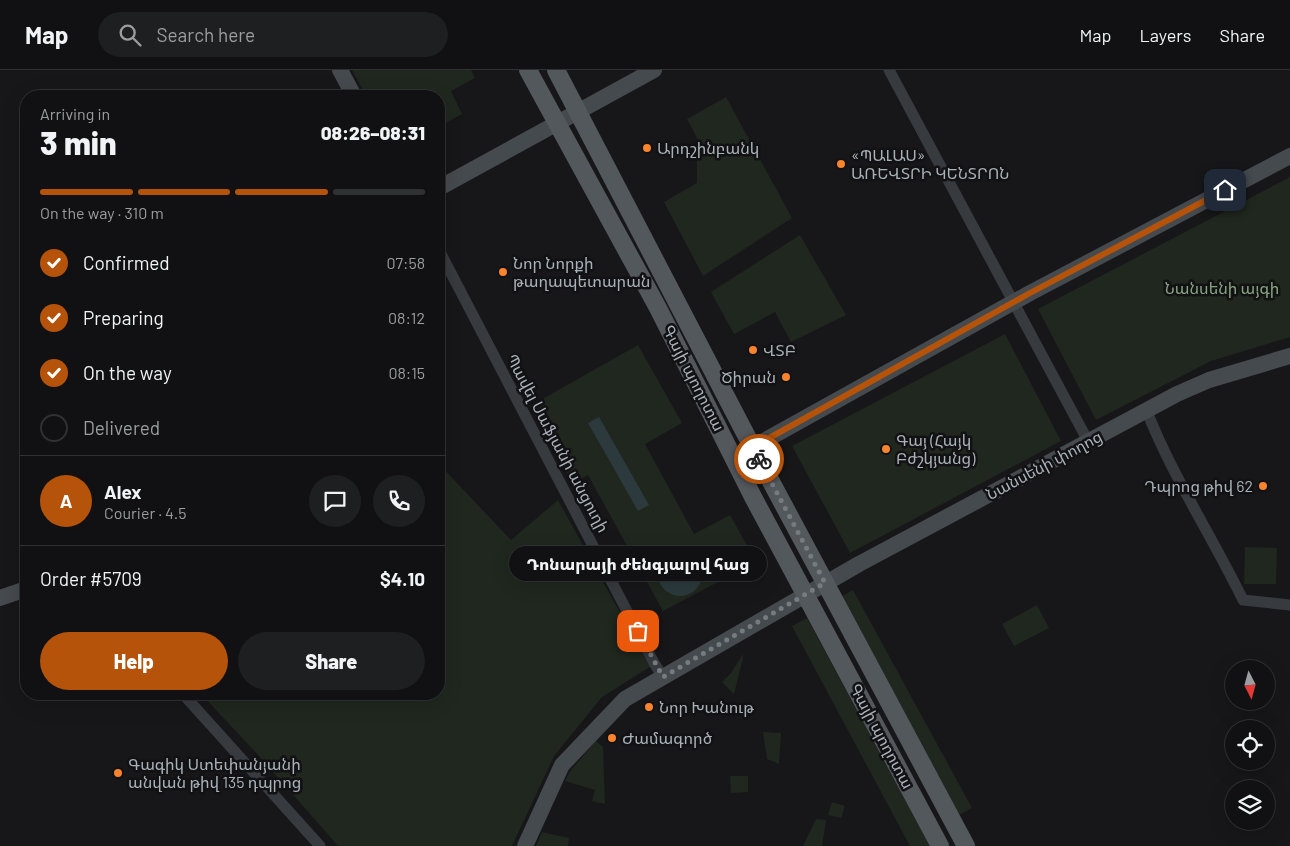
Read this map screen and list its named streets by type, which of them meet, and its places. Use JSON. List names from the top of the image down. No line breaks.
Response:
{"streets":{"main road":["Գայի պողոտա"],"street":["Պավել Սաֆյանի անցուղի","Նանսենի փողոց"]},"crossings":[["Գայի պողոտա","Նանսենի փողոց"],["Պավել Սաֆյանի անցուղի","Նանսենի փողոց"]],"parks":["Նանսենի այգի"],"places":["Արդշինբանկ","«ՊԱԼԱՍ» ԱՌԵՎՏՐԻ ԿԵՆՏՐՈՆ","Նոր Նորքի թաղապետարան","ՎՏԲ","Ծիրան","Գայ (Հայկ Բժշկյանց)","Դպրոց թիվ 62","Դոնարայի ժենգյալով հաց","Նոր Խանութ","Ժամագործ","Գագիկ Ստեփանյանի անվան թիվ 135 դպրոց"],"north":"bottom","page":{"header":"Map","search":"Search here","nav":["Map","Layers","Share"],"heading":["3 min","Arriving in","08:26–08:31"],"panel":["Alex","Courier · 4.5","Order #5709","$4.10"],"bar":"On the way · 310 m","list":[["Confirmed","07:58"],["Preparing","08:12"],["On the way","08:15"],"Delivered"],"round":"A","bubble":"Դոնարայի ժենգյալով հաց","buttons":["Help","Share"]}}
